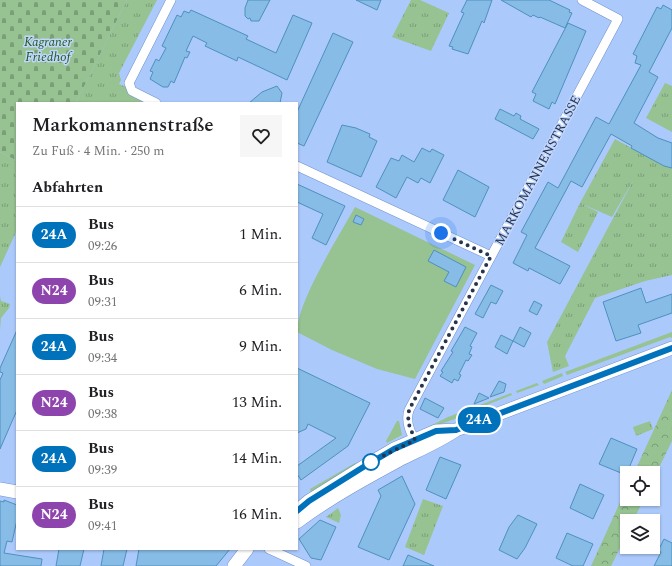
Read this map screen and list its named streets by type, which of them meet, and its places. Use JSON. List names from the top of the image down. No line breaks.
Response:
{"streets":{"street":["MARKOMANNENSTRASSE"]},"parks":["Kagraner Friedhof"],"lines":["bus line 24A"],"page":{"on_map":"24A","heading":[["Markomannenstraße","Zu Fuß · 4 Min. · 250 m"],"Abfahrten"],"list":[{"mark":"24A","name":"Bus","note":"09:26","value":"1 Min."},{"mark":"N24","name":"Bus","note":"09:31","value":"6 Min."},{"mark":"24A","name":"Bus","note":"09:34","value":"9 Min."},{"mark":"N24","name":"Bus","note":"09:38","value":"13 Min."},{"mark":"24A","name":"Bus","note":"09:39","value":"14 Min."},{"mark":"N24","name":"Bus","note":"09:41","value":"16 Min."}]}}
